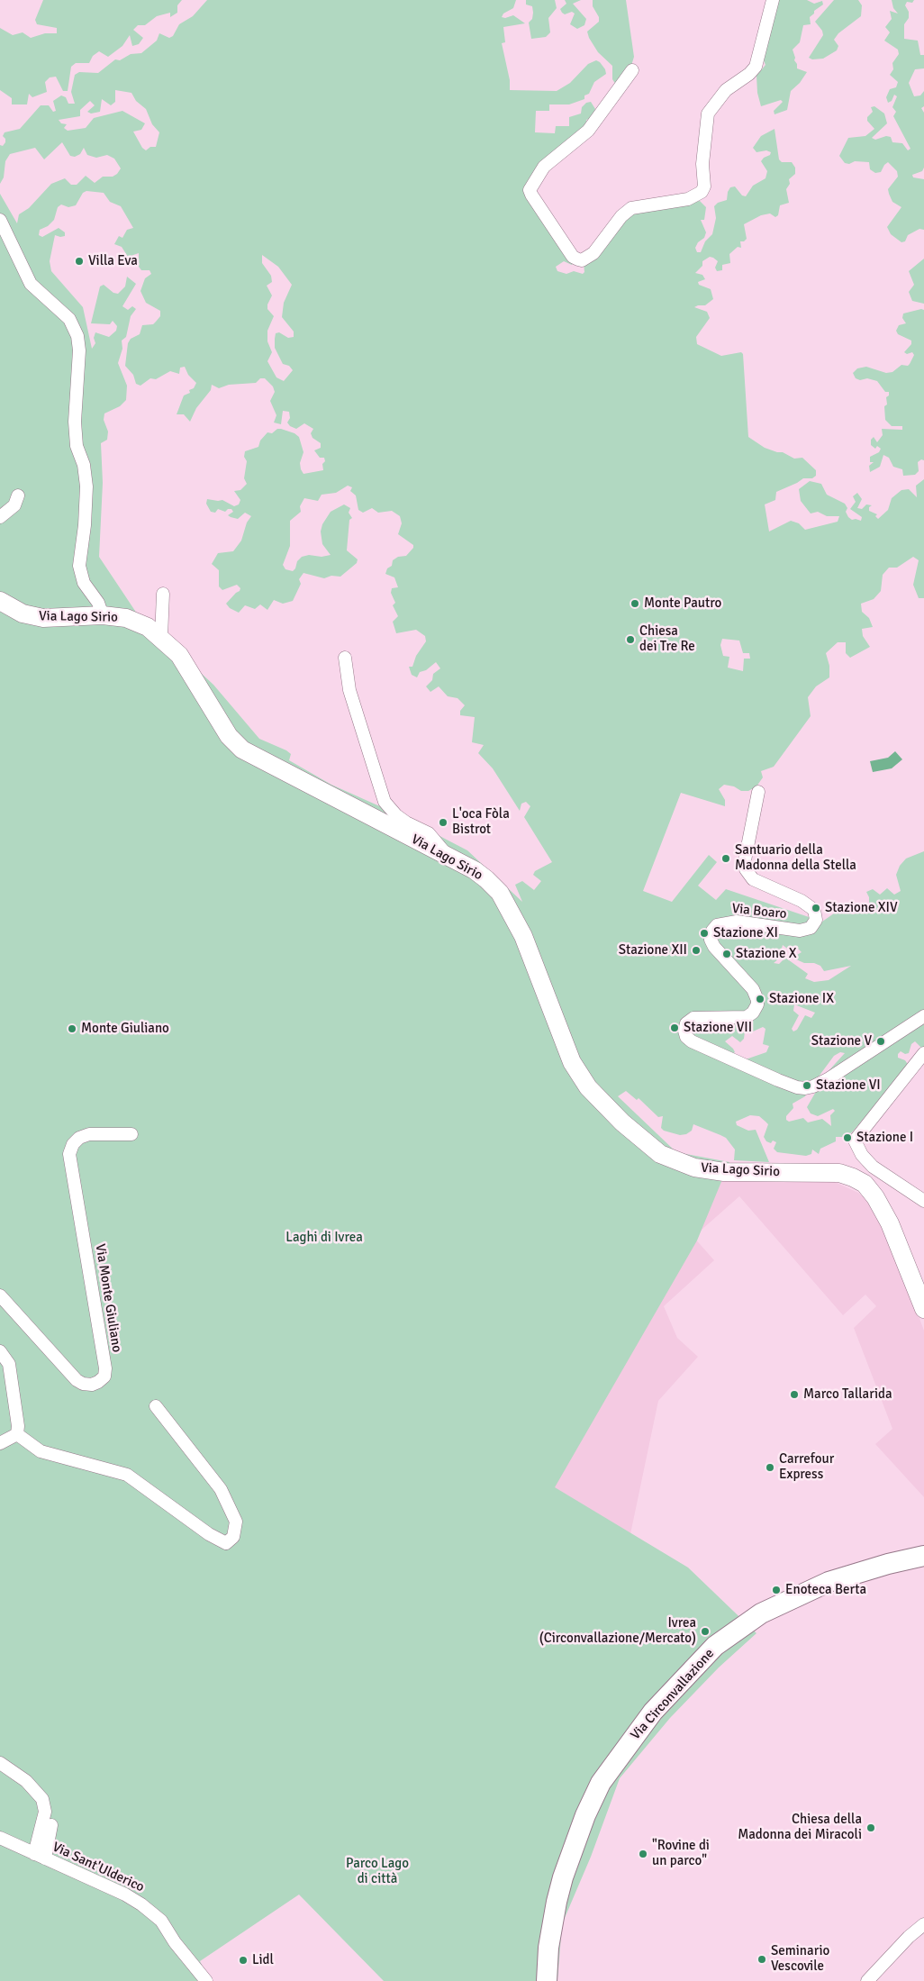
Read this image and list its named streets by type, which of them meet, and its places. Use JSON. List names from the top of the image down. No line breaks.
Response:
{"streets":{"main road":["Via Lago Sirio","Via Circonvallazione"],"street":["Via Boaro","Via Monte Giuliano","Via Sant'Ulderico"]},"parks":["Laghi di Ivrea","Parco Lago di città"],"places":["Villa Eva","Monte Pautro","Chiesa dei Tre Re","L'oca Fòla Bistrot","Santuario della Madonna della Stella","Stazione XIV","Stazione XI","Stazione XII","Stazione X","Stazione IX","Stazione VII","Monte Giuliano","Stazione V","Stazione VI","Stazione I","Marco Tallarida","Carrefour Express","Enoteca Berta","Ivrea (Circonvallazione/Mercato)","Chiesa della Madonna dei Miracoli","\"Rovine di un parco\"","Seminario Vescovile","Lidl"]}
